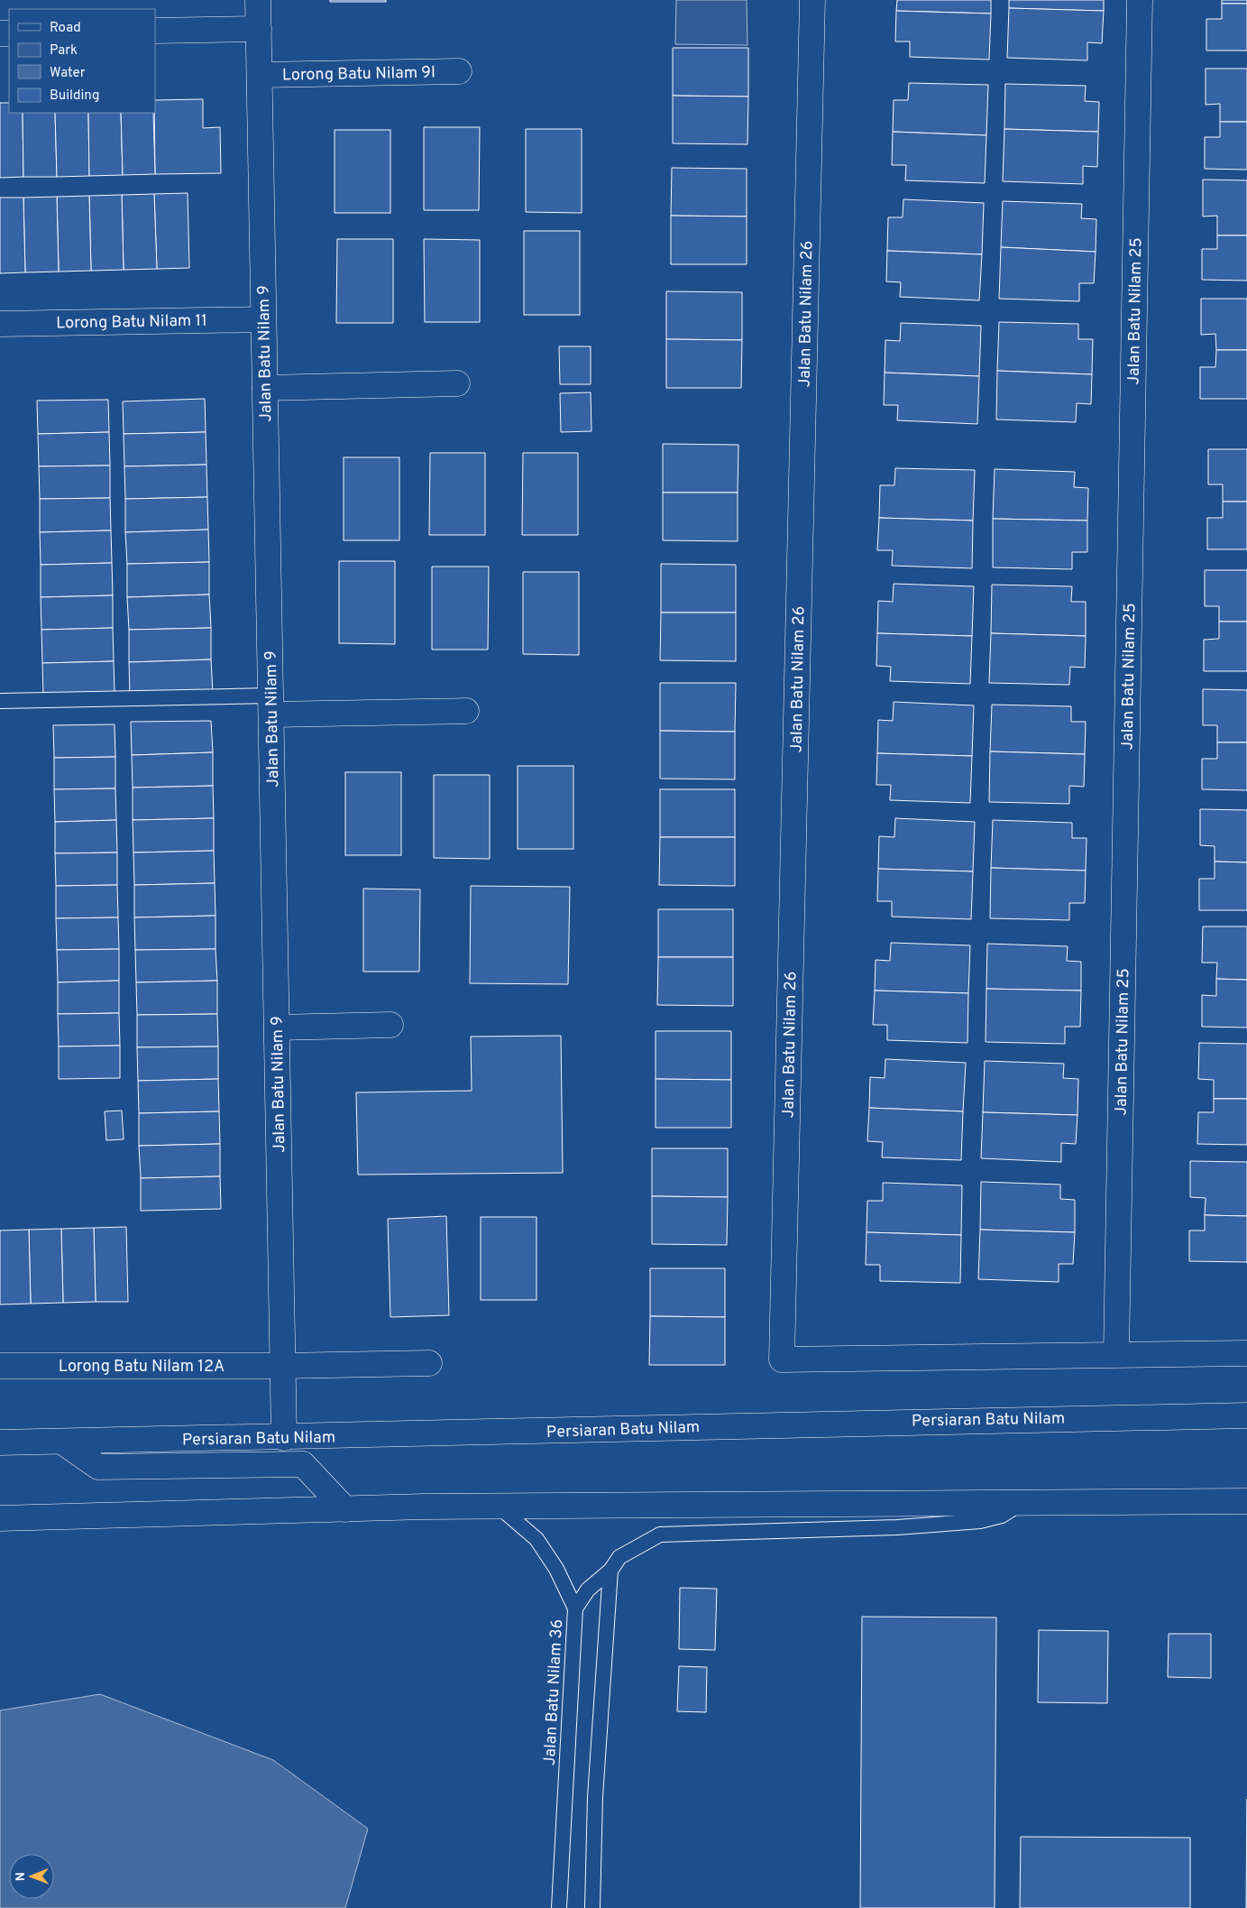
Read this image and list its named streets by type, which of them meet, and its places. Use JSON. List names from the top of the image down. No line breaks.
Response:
{"streets":{"street":["Lorong Batu Nilam 9I","Jalan Batu Nilam 25","Jalan Batu Nilam 26","Lorong Batu Nilam 11","Jalan Batu Nilam 9","Lorong Batu Nilam 12A","Persiaran Batu Nilam"],"lane":["Jalan Batu Nilam 36"]},"crossings":[["Lorong Batu Nilam 9I","Jalan Batu Nilam 9"],["Jalan Batu Nilam 25","Jalan Batu Nilam 26"],["Lorong Batu Nilam 11","Jalan Batu Nilam 9"],["Jalan Batu Nilam 9","Lorong Batu Nilam 12A"],["Jalan Batu Nilam 9","Persiaran Batu Nilam"]],"legend":["Road","Park","Water","Building"],"north":"left"}
